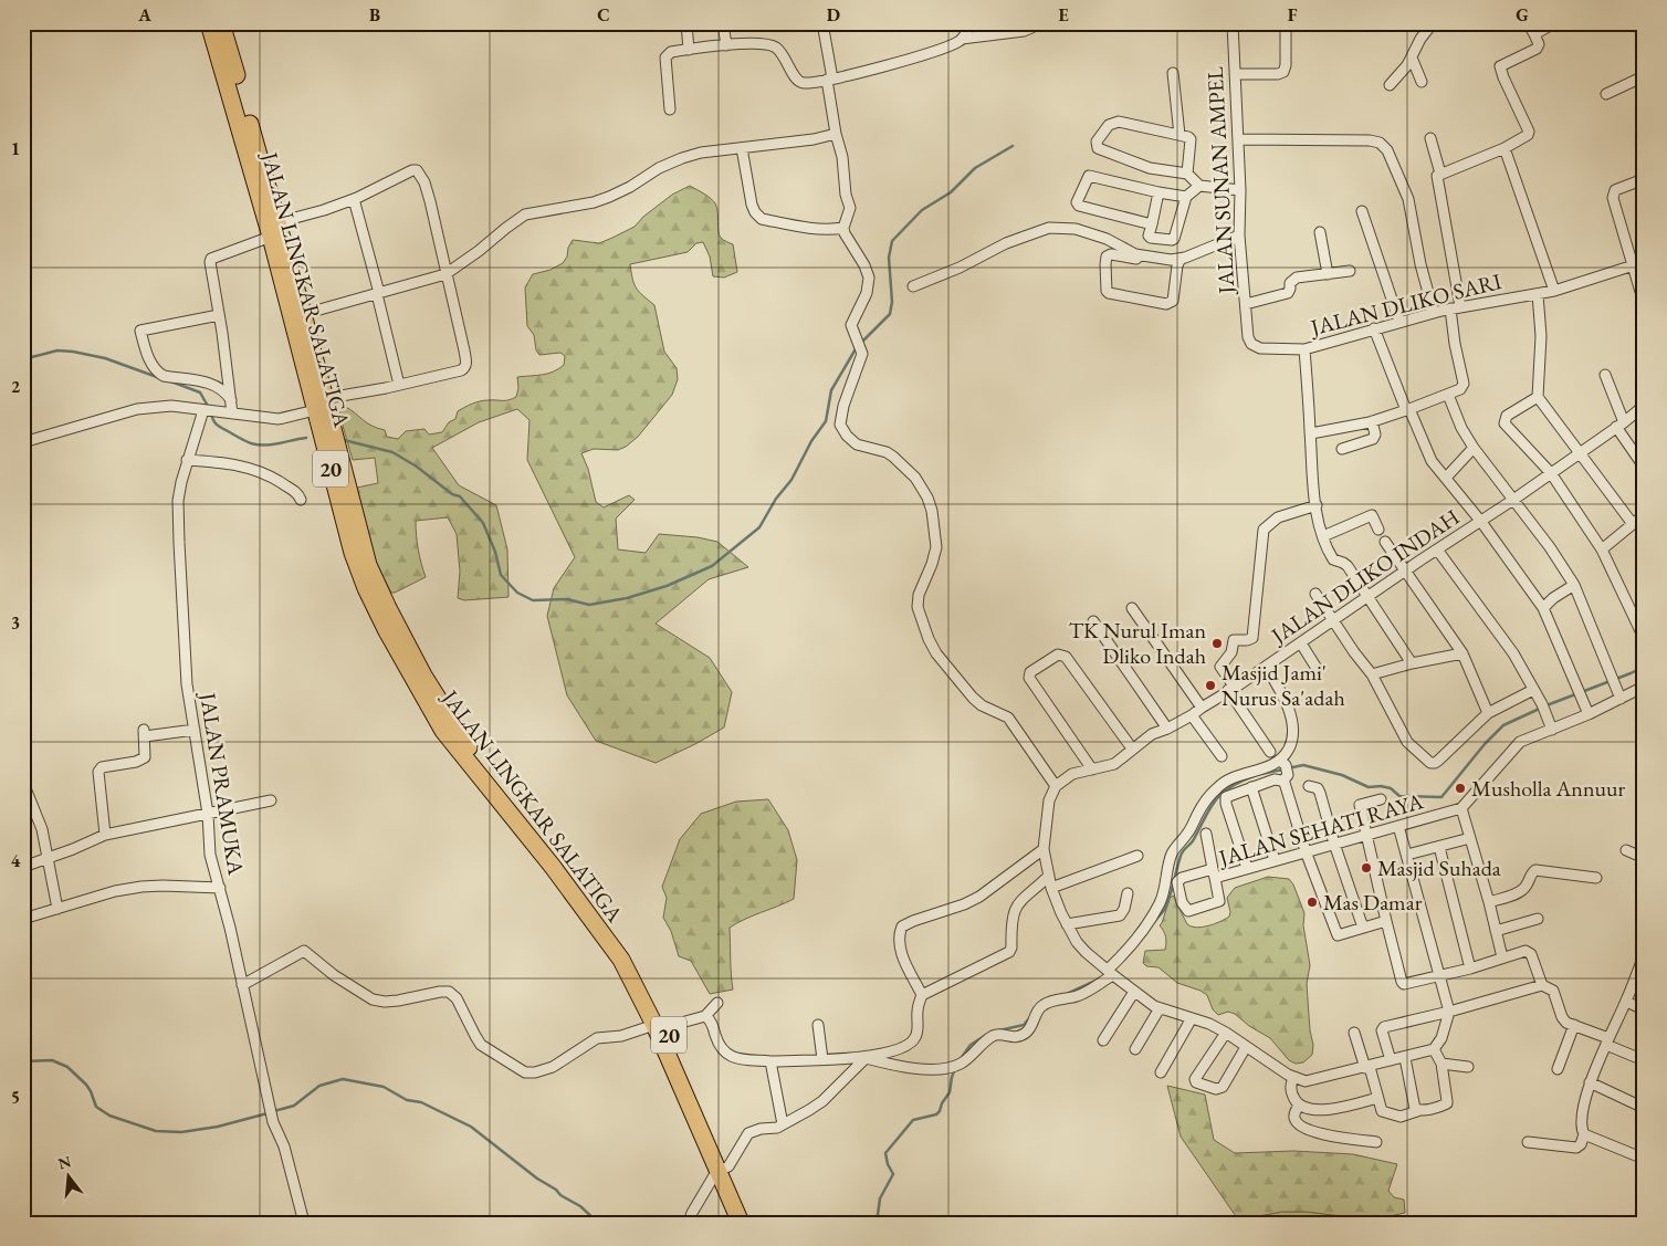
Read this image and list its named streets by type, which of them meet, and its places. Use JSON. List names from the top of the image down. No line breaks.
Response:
{"streets":{"highway":["JALAN LINGKAR SALATIGA","20"],"street":["JALAN SUNAN AMPEL","JALAN DLIKO SARI","JALAN DLIKO INDAH","JALAN PRAMUKA","JALAN SEHATI RAYA"]},"crossings":[["JALAN SUNAN AMPEL","JALAN DLIKO SARI"]],"places":["TK Nurul Iman Dliko Indah","Masjid Jami' Nurus Sa'adah","Musholla Annuur","Masjid Suhada","Mas Damar"],"north":"top","grid":{"columns":["A","B","C","D","E","F","G"],"rows":["1","2","3","4","5"]}}
